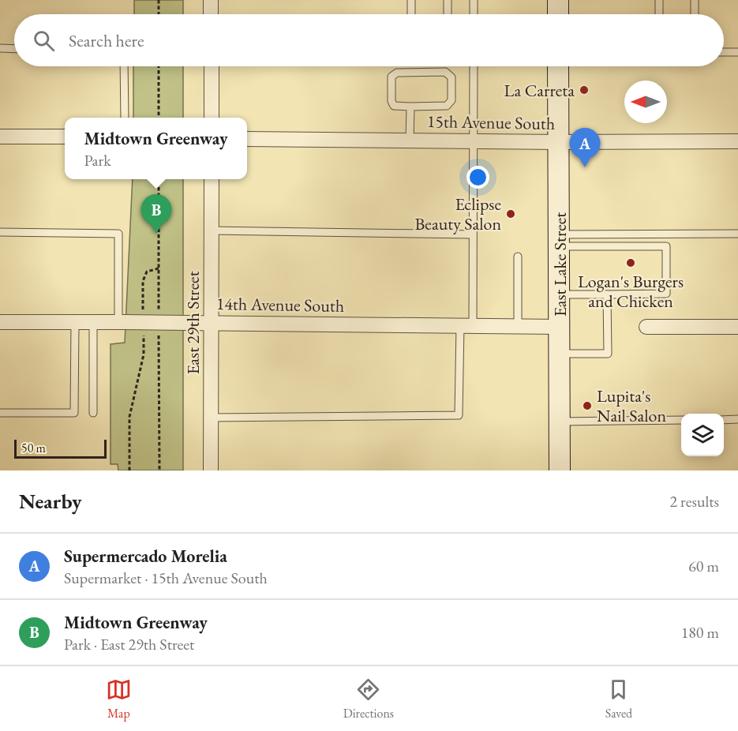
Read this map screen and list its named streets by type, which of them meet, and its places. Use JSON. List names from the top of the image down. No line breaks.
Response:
{"streets":{"main road":["East Lake Street"],"street":["15th Avenue South","14th Avenue South","East 29th Street"]},"crossings":[["15th Avenue South","East Lake Street"],["East Lake Street","14th Avenue South"],["14th Avenue South","East 29th Street"]],"places":["La Carreta","Eclipse Beauty Salon","Logan's Burgers and Chicken","Lupita's Nail Salon"],"scale_bar":"50 m","north":"left","page":{"search":"Search here","popup":["Midtown Greenway","Park"],"pins":["A","B"],"scale":"50 m","heading":["Nearby","2 results"],"list":[{"mark":"A","name":"Supermercado Morelia","note":"Supermarket · 15th Avenue South","value":"60 m"},{"mark":"B","name":"Midtown Greenway","note":"Park · East 29th Street","value":"180 m"}],"nav":["Map","Directions","Saved"]}}
